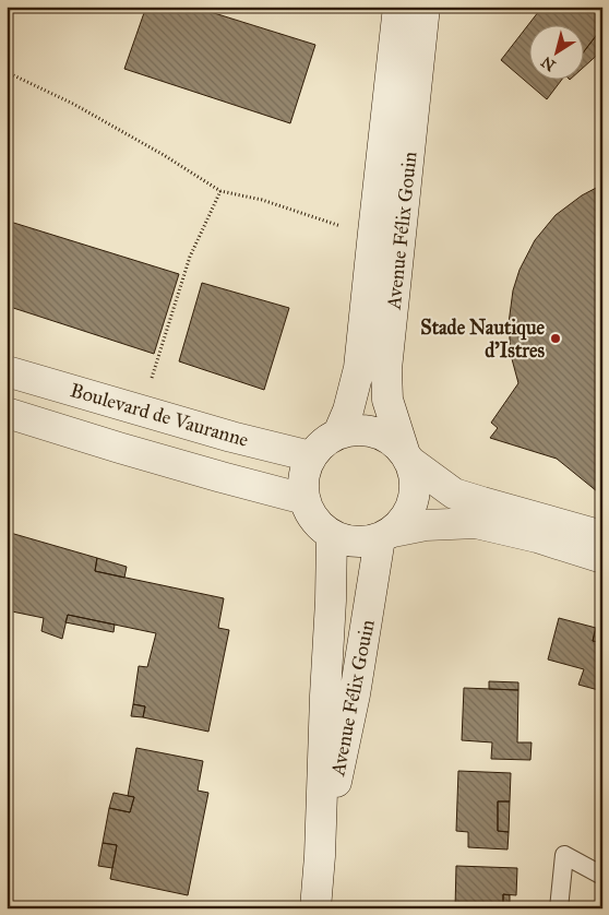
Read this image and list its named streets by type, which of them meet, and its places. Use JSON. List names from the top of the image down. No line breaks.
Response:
{"streets":{"main road":["Avenue Félix Gouin","Boulevard de Vauranne"]},"crossings":[["Avenue Félix Gouin","Boulevard de Vauranne"]],"places":["Stade Nautique d'Istres"],"north":"bottom left"}
